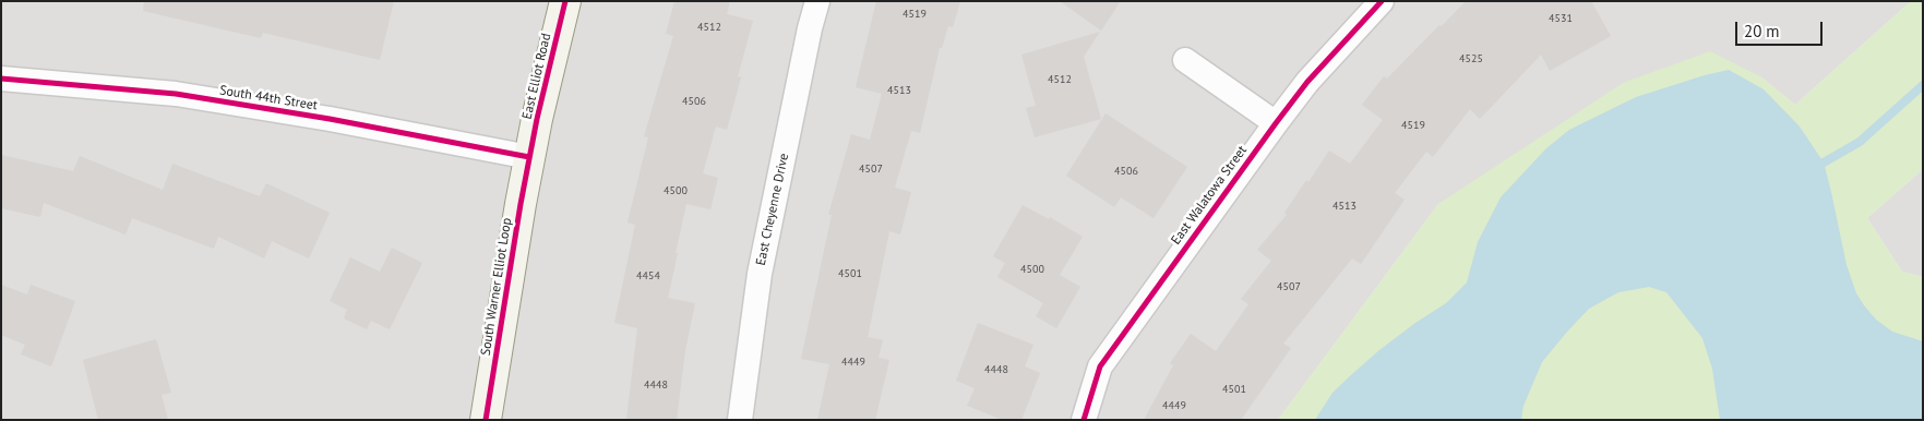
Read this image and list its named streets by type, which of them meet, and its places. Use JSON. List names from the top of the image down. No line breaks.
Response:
{"streets":{"main road":["East Elliot Road","South Warner Elliot Loop"],"street":["South 44th Street","East Walatowa Street","East Cheyenne Drive"]},"crossings":[["East Elliot Road","South 44th Street"],["East Elliot Road","South Warner Elliot Loop"],["South 44th Street","South Warner Elliot Loop"]],"house_numbers":["4519","4531","4512","4525","4512","4513","4506","4519","4507","4506","4500","4513","4500","4501","4454","4507","4449","4448","4448","4501","4449"],"scale_bar":"20 m"}
